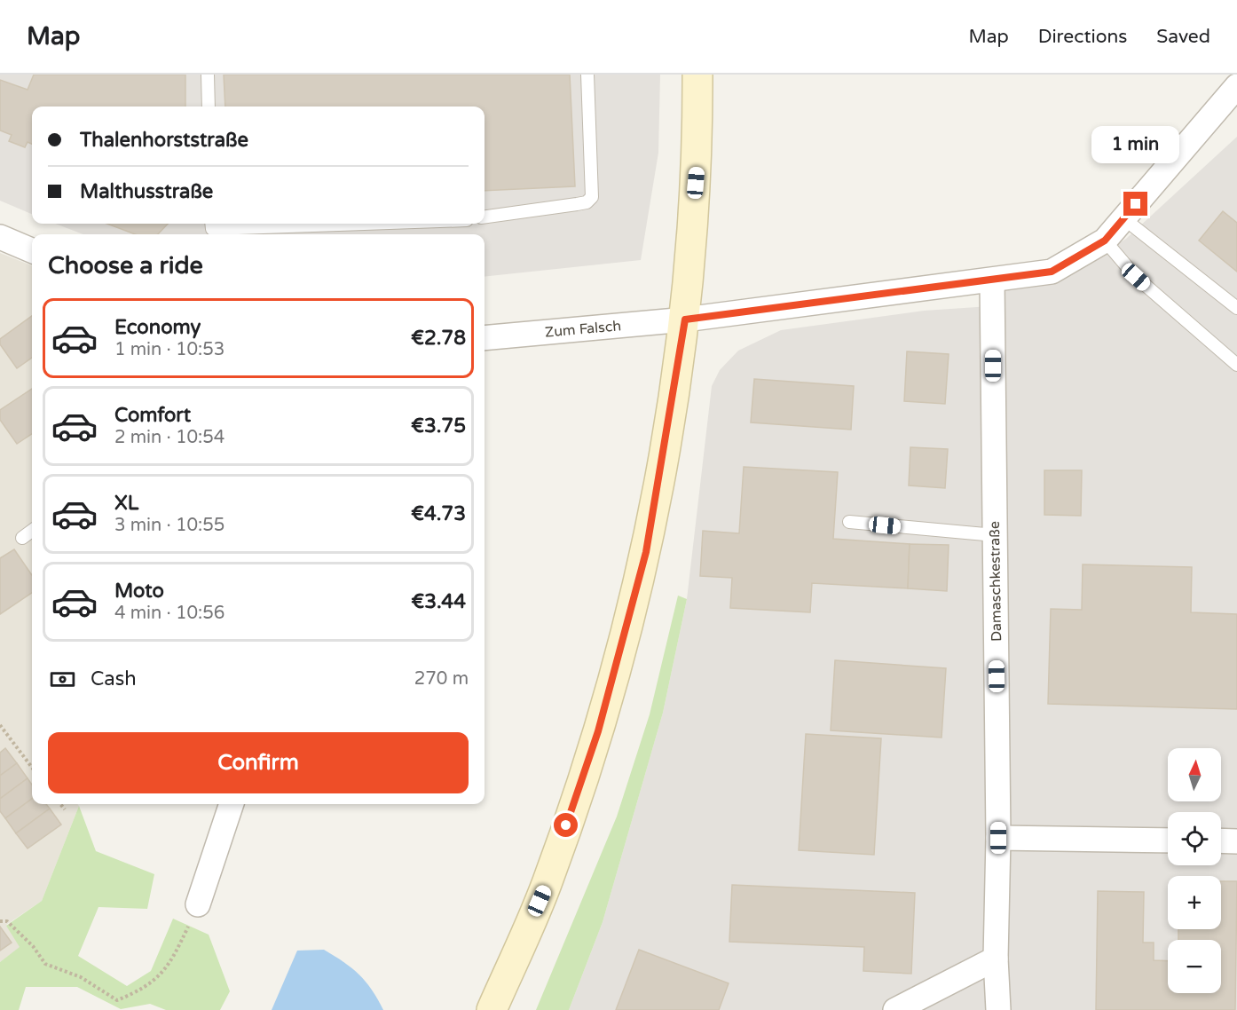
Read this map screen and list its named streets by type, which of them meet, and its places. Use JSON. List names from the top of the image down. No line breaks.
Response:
{"streets":{"street":["Zum Falsch","Damaschkestraße"]},"crossings":[["Zum Falsch","Damaschkestraße"]],"north":"top","page":{"header":"Map","nav":["Map","Directions","Saved"],"banner":["Thalenhorststraße","Malthusstraße"],"bubble":"1 min","heading":"Choose a ride","list":[{"name":"Economy","note":"1 min · 10:53","value":"€2.78"},{"name":"Comfort","note":"2 min · 10:54","value":"€3.75"},{"name":"XL","note":"3 min · 10:55","value":"€4.73"},{"name":"Moto","note":"4 min · 10:56","value":"€3.44"}],"pay":["Cash","270 m"],"buttons":"Confirm","map_buttons":["+","−"]}}
